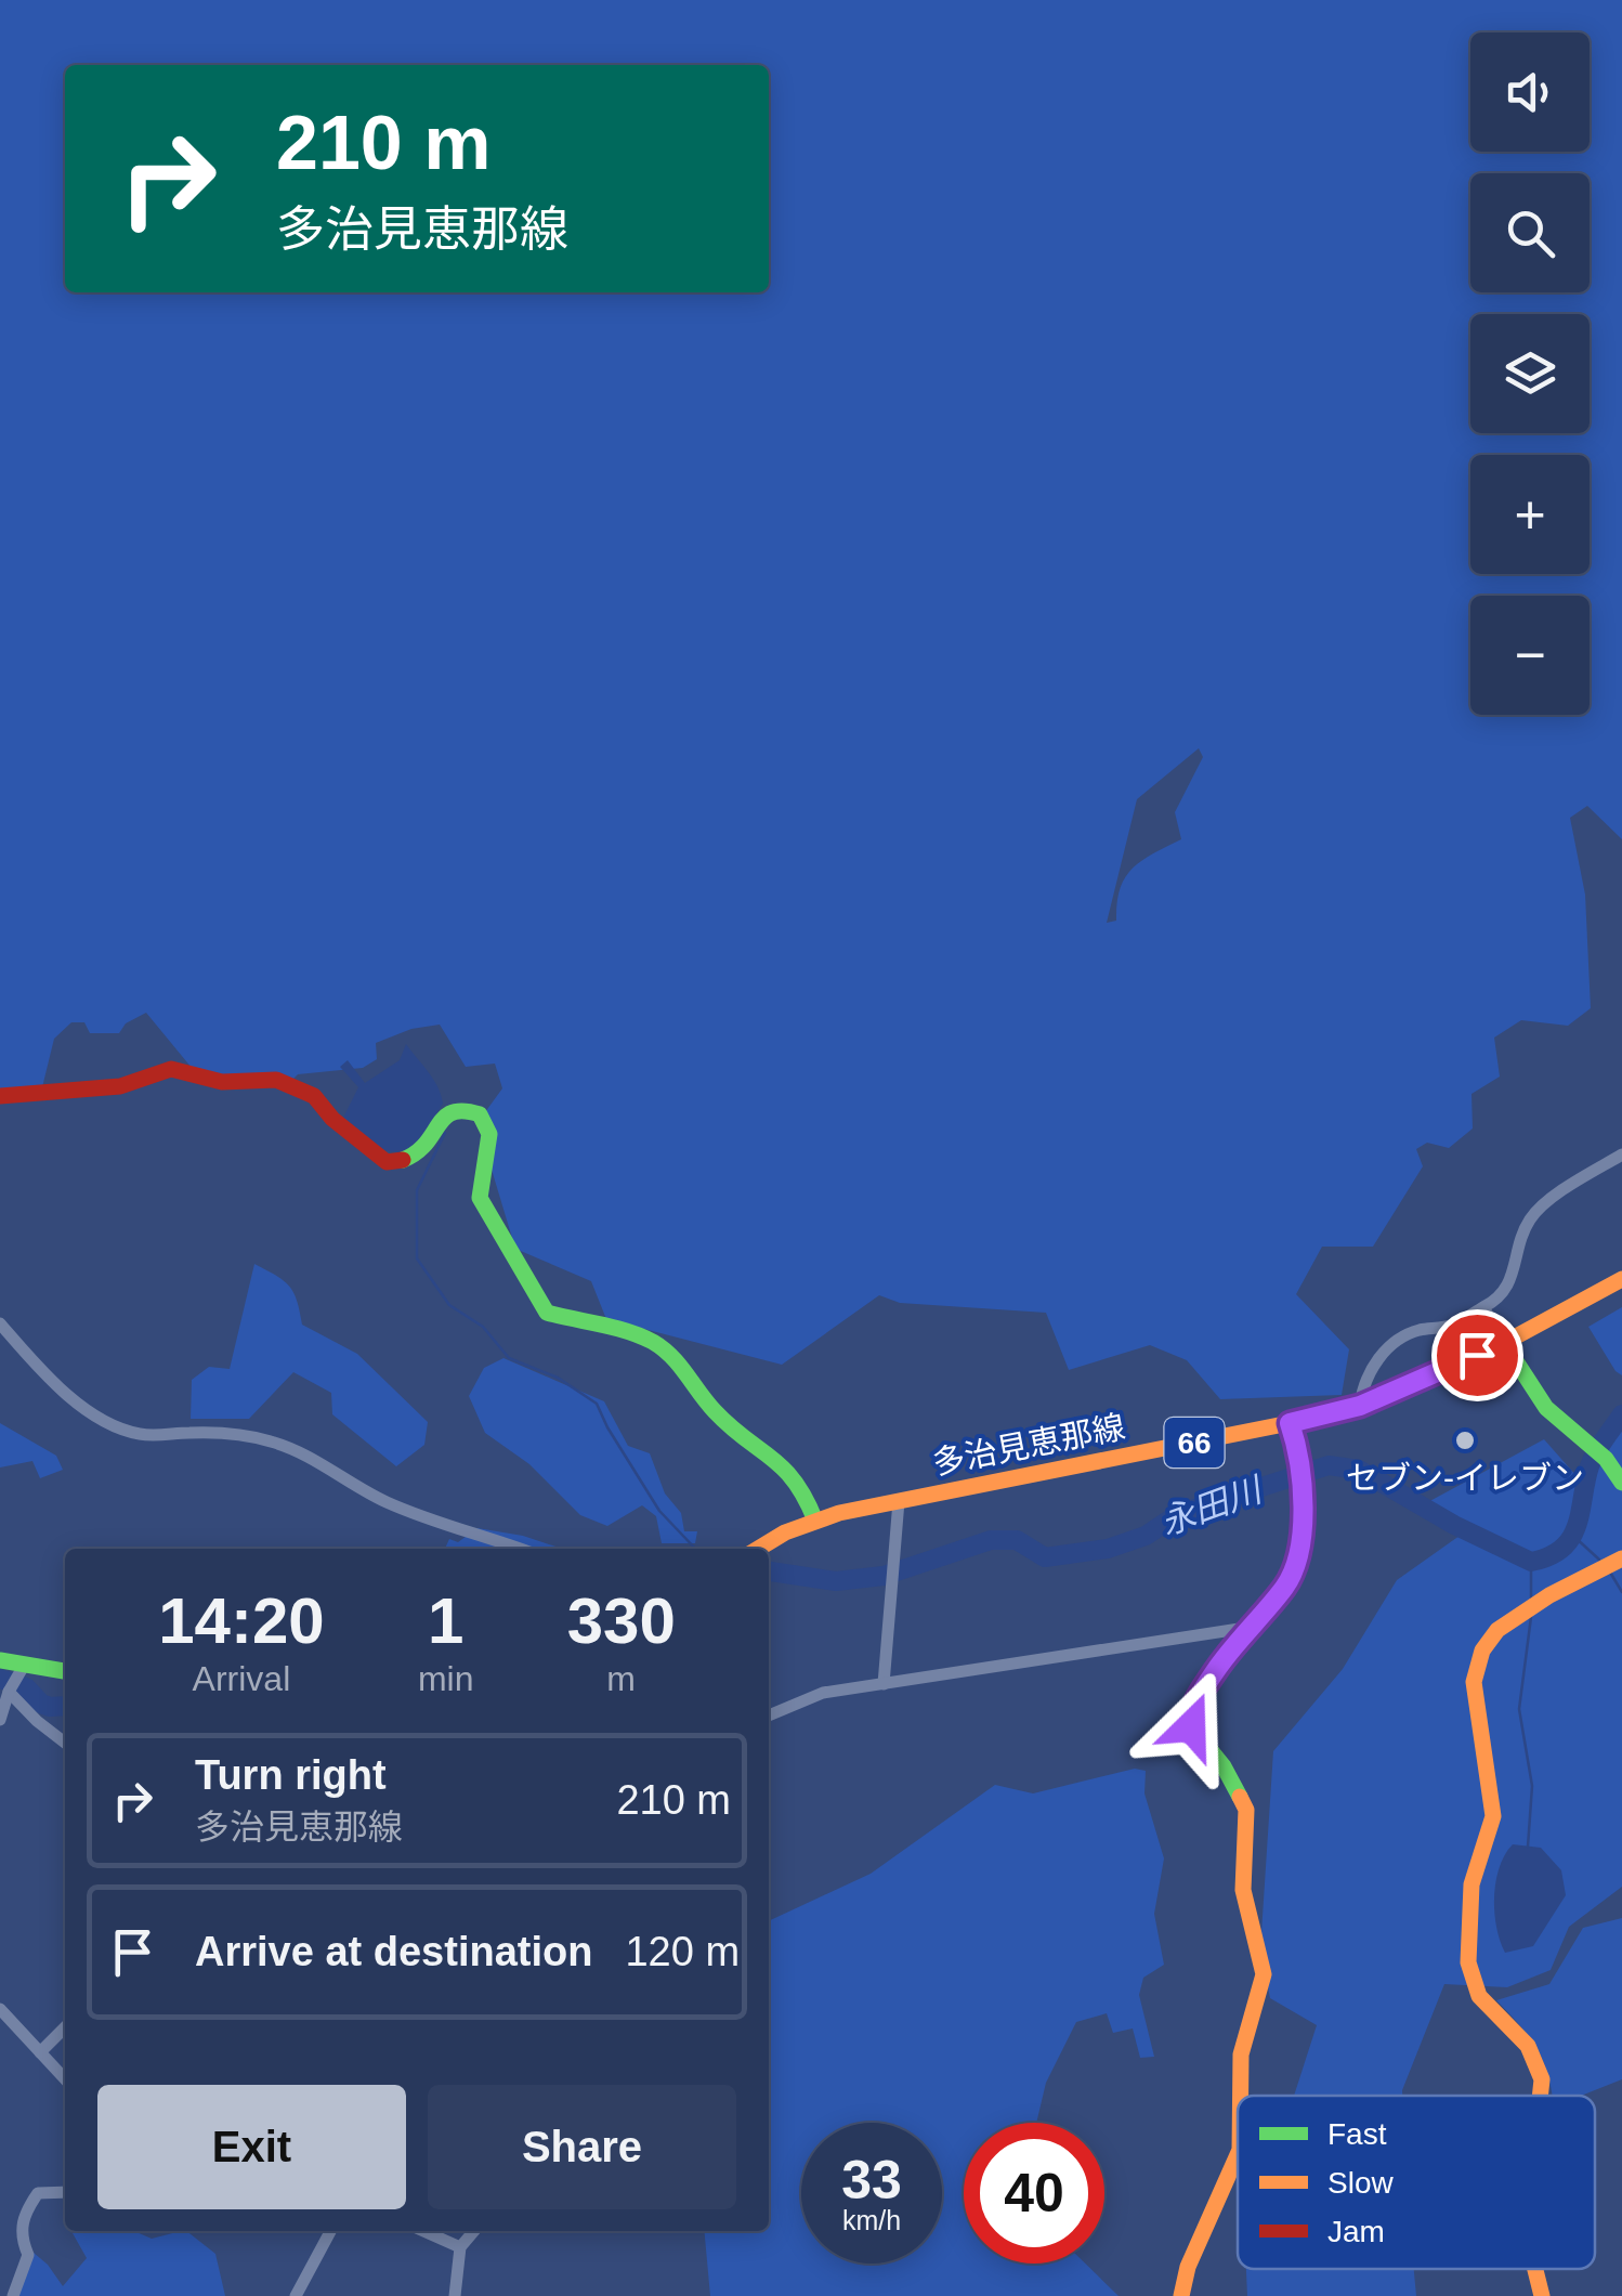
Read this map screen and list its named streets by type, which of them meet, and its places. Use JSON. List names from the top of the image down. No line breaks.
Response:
{"streets":{"street":["66","多治見恵那線"]},"water":["永田川"],"places":["セブン-イレブン"],"legend":["Fast","Slow","Jam"],"page":{"map_buttons":["+","−"],"turn":["210 m","多治見恵那線"],"eta":["14:20","Arrival","1","min","330","m"],"list":[{"name":"Turn right","note":"多治見恵那線","value":"210 m"},{"name":"Arrive at destination","value":"120 m"}],"buttons":["Exit","Share"],"speed":"33 km/h","limit":"40"}}
